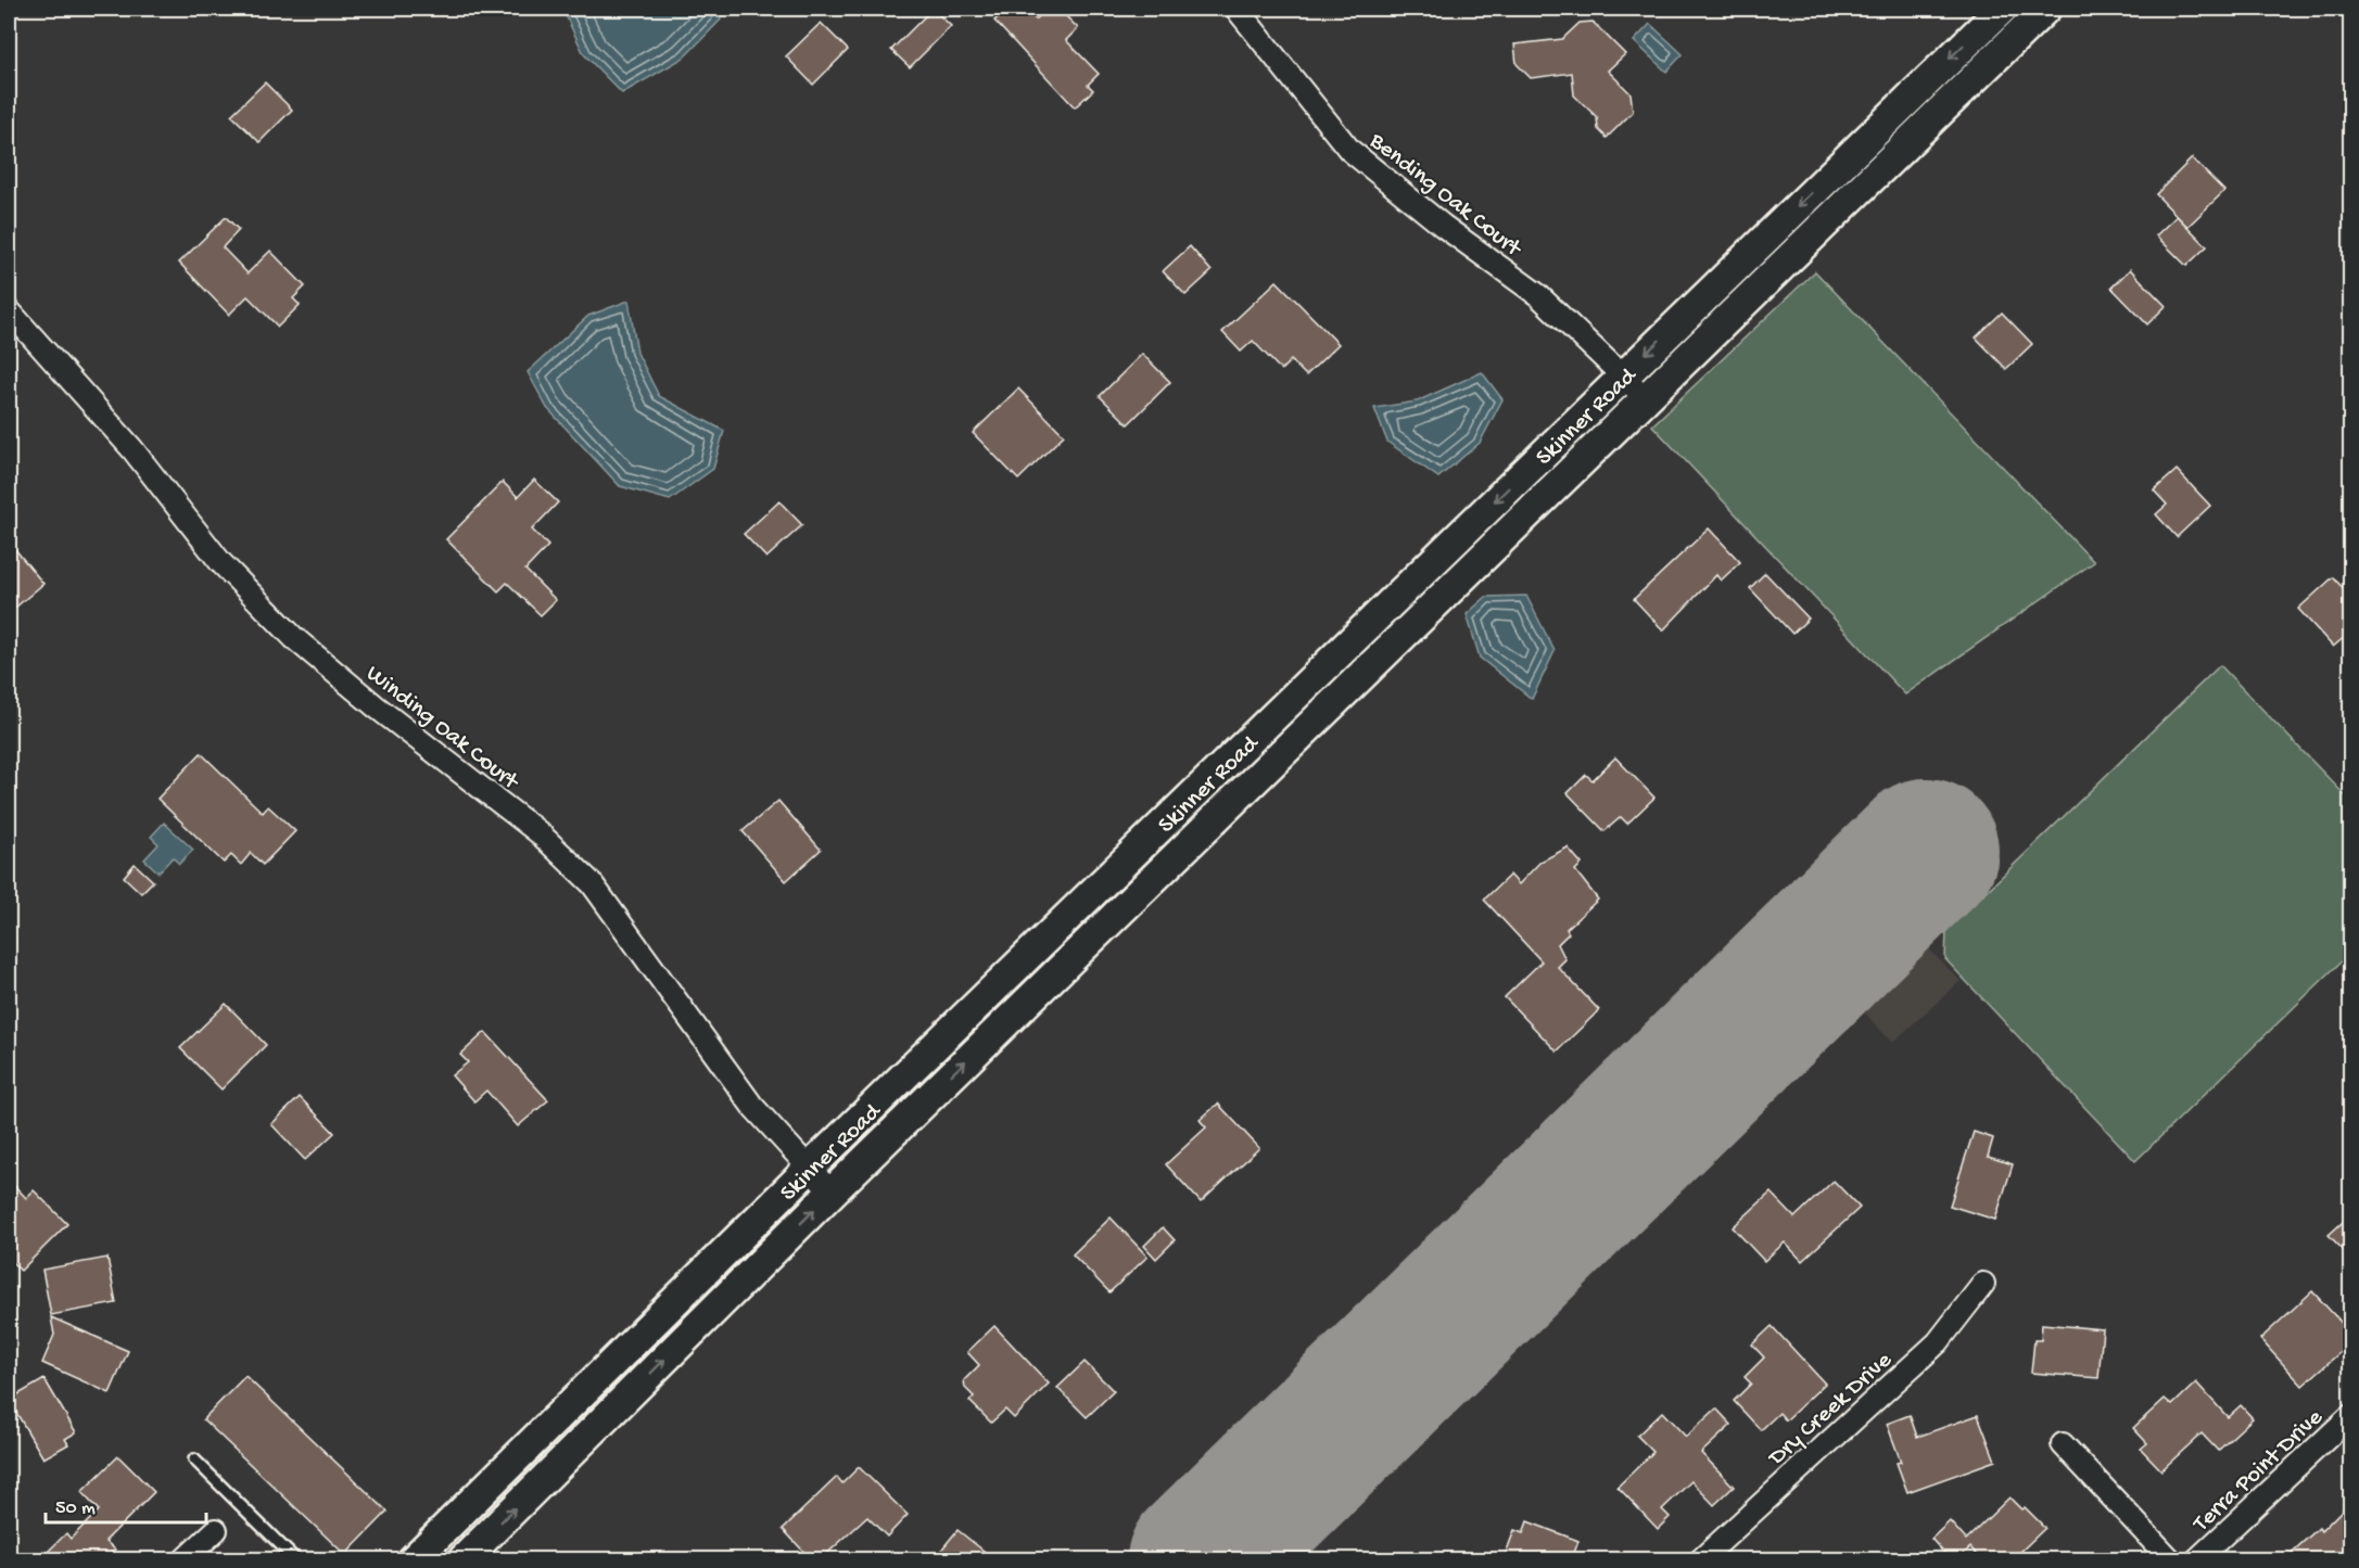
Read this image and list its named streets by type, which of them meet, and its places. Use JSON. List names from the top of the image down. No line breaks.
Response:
{"streets":{"street":["Bending Oak Court","Skinner Road","Winding Oak Court","Dry Creek Drive","Terra Point Drive"]},"crossings":[["Bending Oak Court","Skinner Road"],["Skinner Road","Winding Oak Court"]],"scale_bar":"50 m"}
